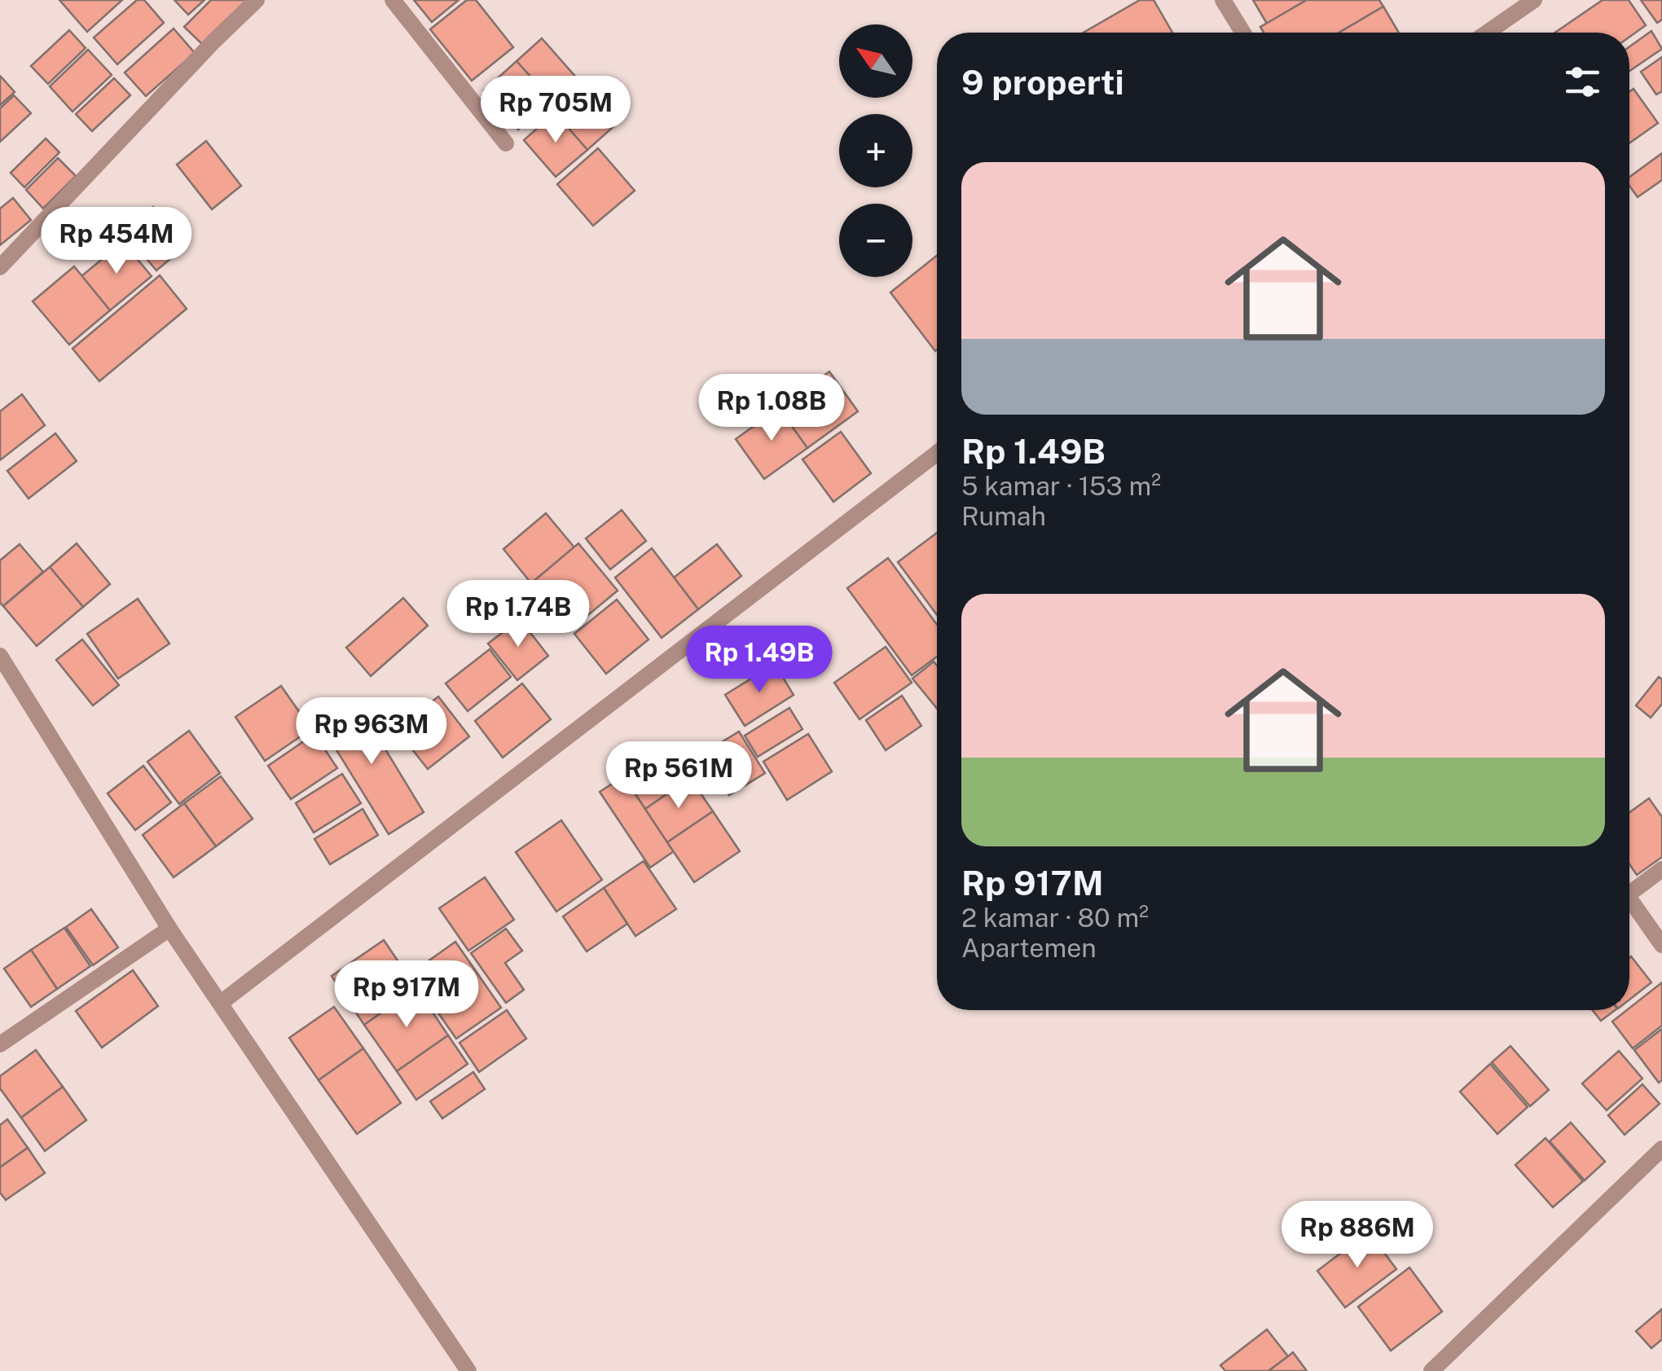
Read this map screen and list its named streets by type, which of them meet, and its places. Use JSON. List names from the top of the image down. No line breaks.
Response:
{"north":"top left","page":{"map_buttons":["+","−"],"heading":"9 properti","price":["Rp 705M","Rp 454M","Rp 1.08B","Rp 1.74B","Rp 1.49B","Rp 963M","Rp 561M","Rp 917M","Rp 886M"],"list":[{"name":"Rp 1.49B","note":"5 kamar · 153 m² · Rumah"},{"name":"Rp 917M","note":"2 kamar · 80 m² · Apartemen"}]}}
